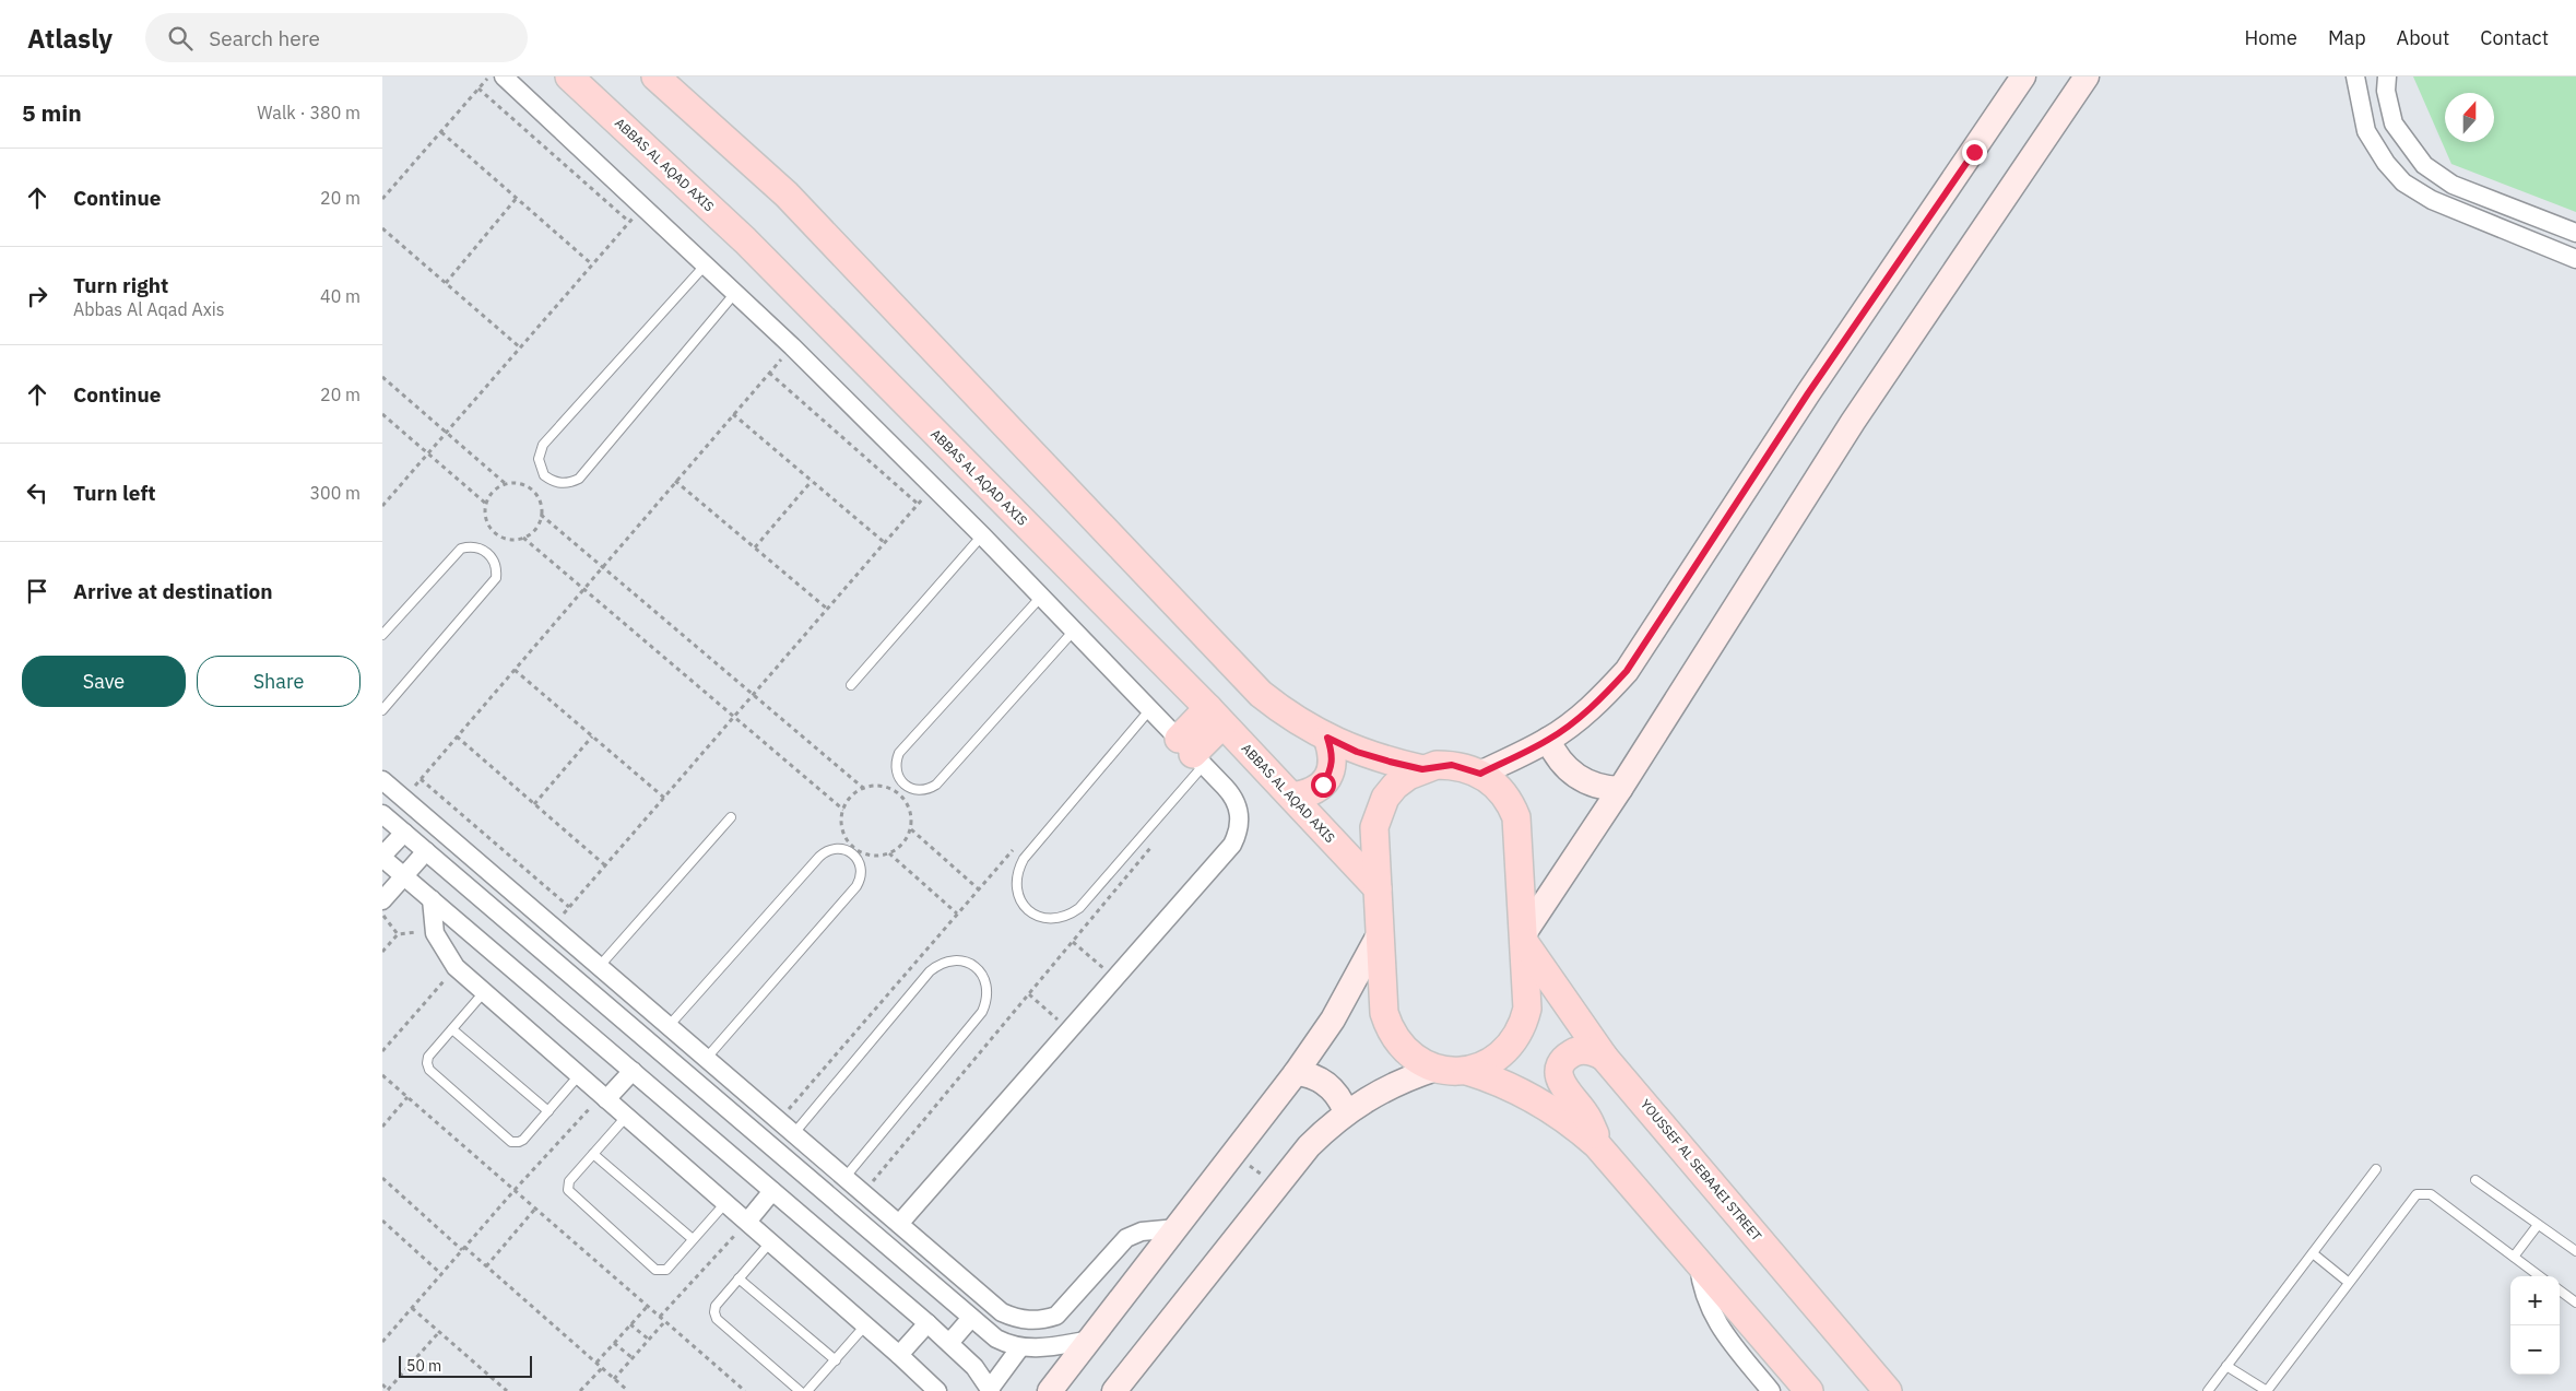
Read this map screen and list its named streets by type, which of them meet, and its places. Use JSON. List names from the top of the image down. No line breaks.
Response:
{"streets":{"main road":["ABBAS AL AQAD AXIS","YOUSSEF AL SEBAAEI STREET"]},"scale_bar":"50 m","north":"top","page":{"header":"Atlasly","search":"Search here","nav":["Home","Map","About","Contact"],"heading":["5 min","Walk · 380 m"],"list":[["Continue","20 m"],["Turn right","Abbas Al Aqad Axis","40 m"],["Continue","20 m"],["Turn left","300 m"],"Arrive at destination"],"buttons":["Save","Share"],"map_buttons":["+","−"],"scale":"50 m"}}
